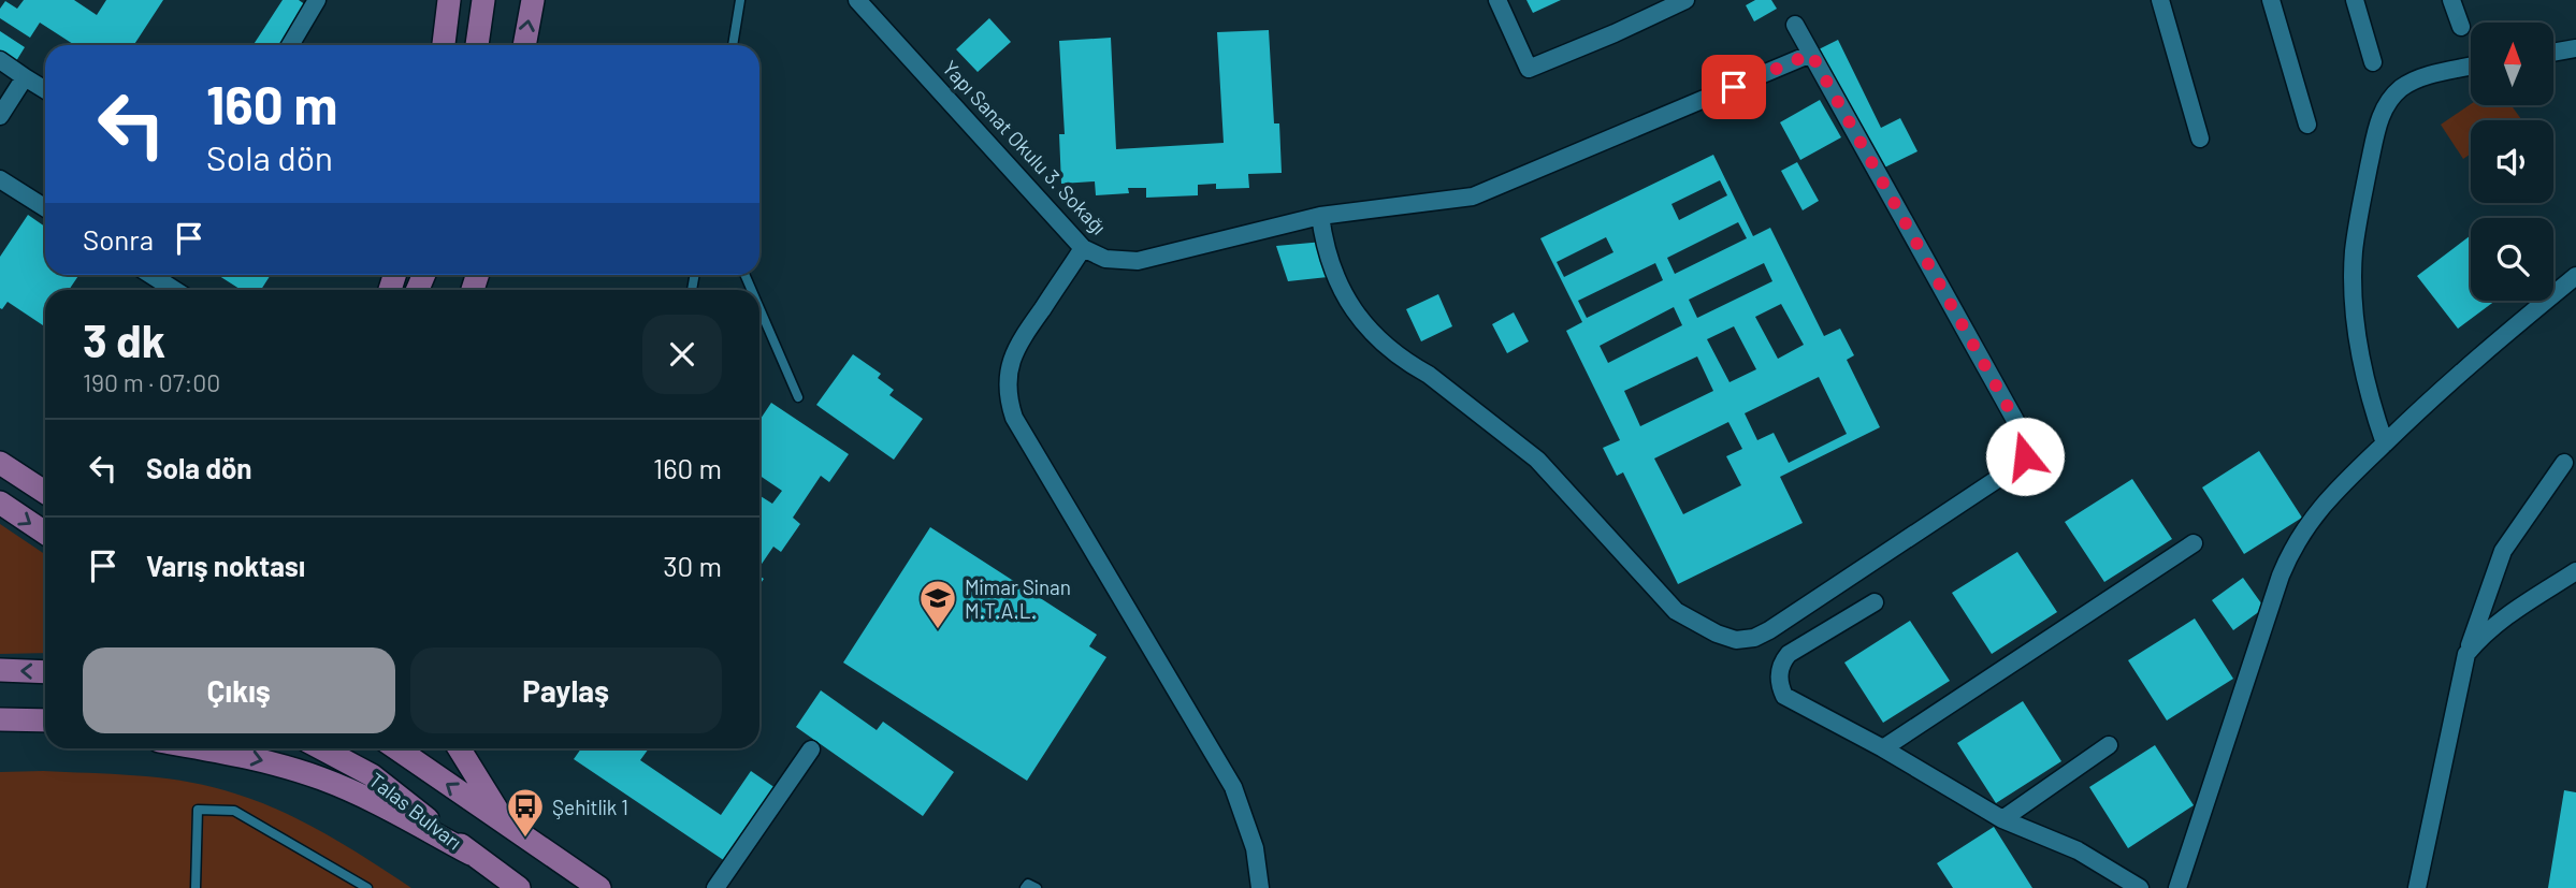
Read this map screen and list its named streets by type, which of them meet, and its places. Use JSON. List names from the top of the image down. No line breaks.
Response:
{"streets":{"main road":["Talas Bulvarı"],"street":["Yapı Sanat Okulu 3. Sokağı"]},"places":{"school or university":["Mimar Sinan M.T.A.L."],"bus stop":["Şehitlik 1"]},"north":"top","page":{"turn":["160 m","Sola dön"],"then":"Sonra","heading":["3 dk","190 m · 07:00"],"list":[{"name":"Sola dön","value":"160 m"},{"name":"Varış noktası","value":"30 m"}],"buttons":["Çıkış","Paylaş"]}}
